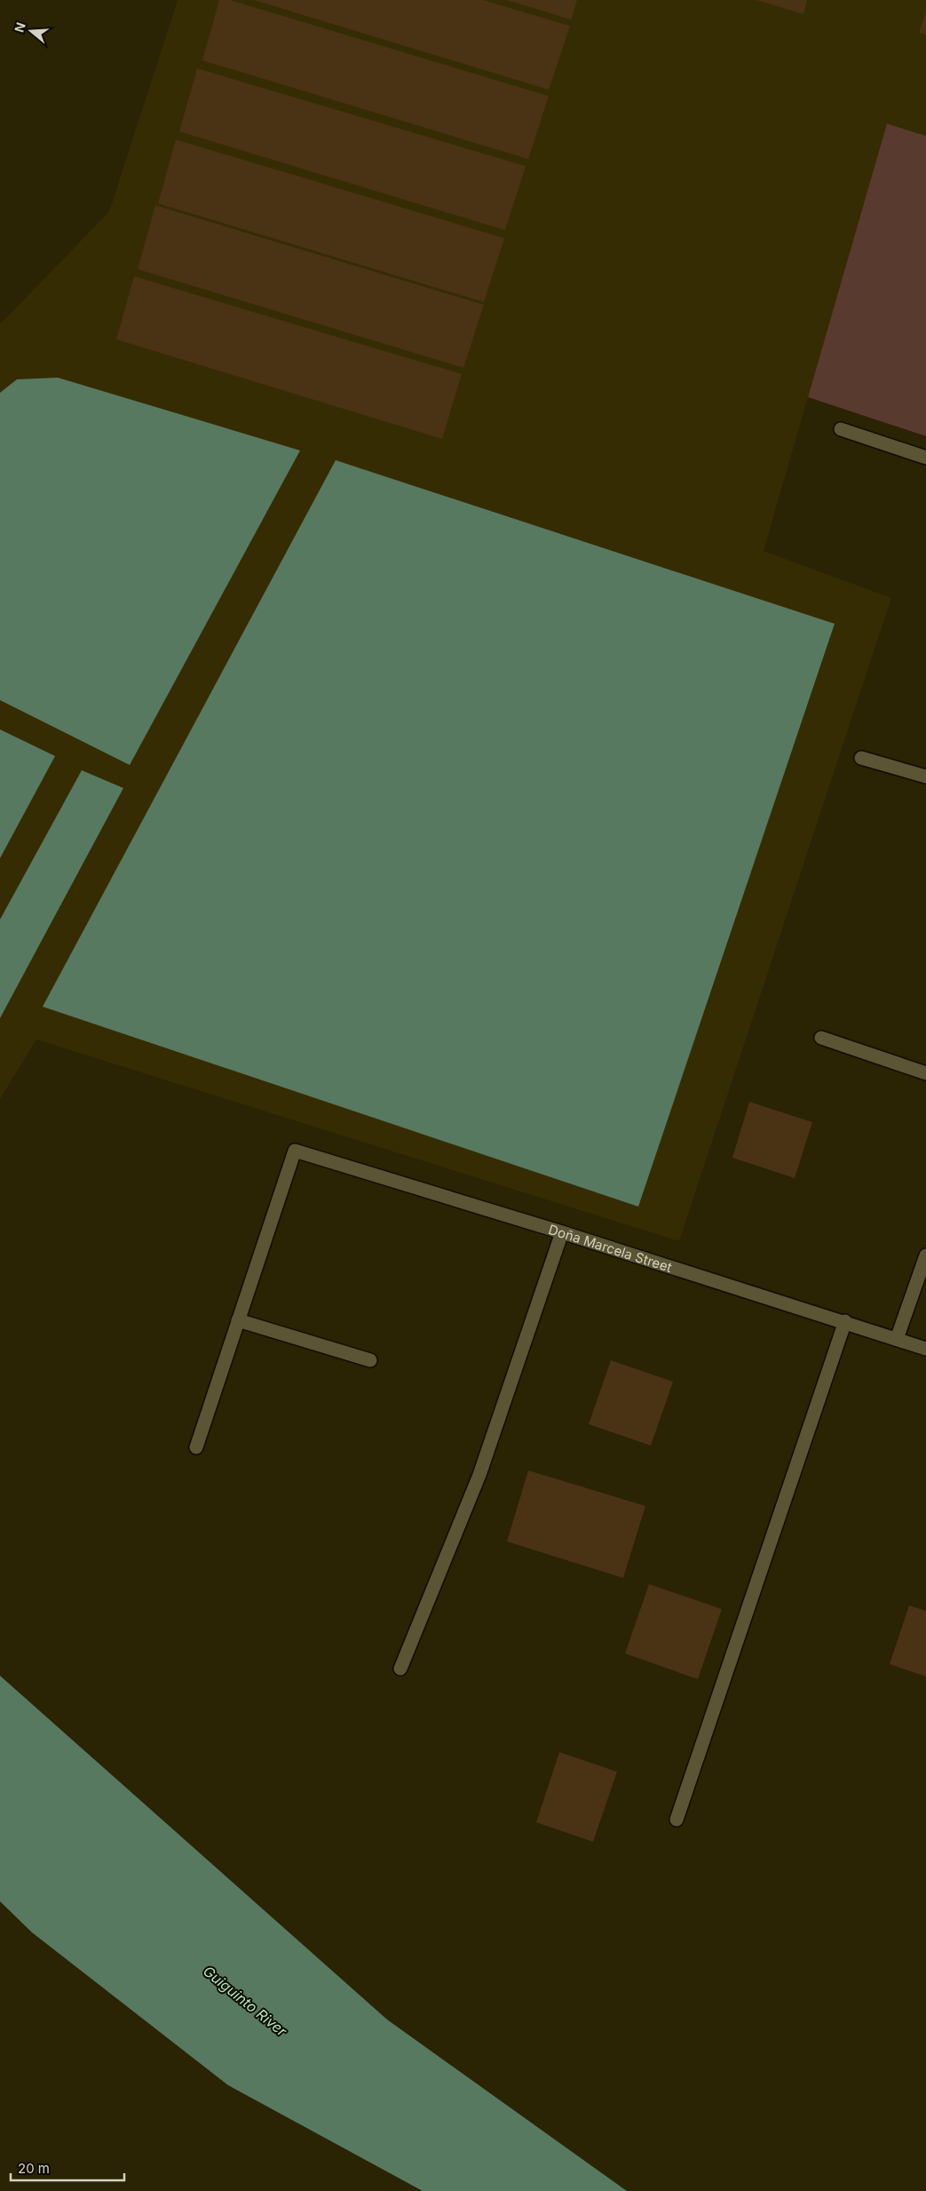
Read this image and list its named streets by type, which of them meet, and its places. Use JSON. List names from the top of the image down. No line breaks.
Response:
{"streets":{"street":["Doña Marcela Street"]},"water":["Guiguinto River"],"scale_bar":"20 m","north":"left"}
